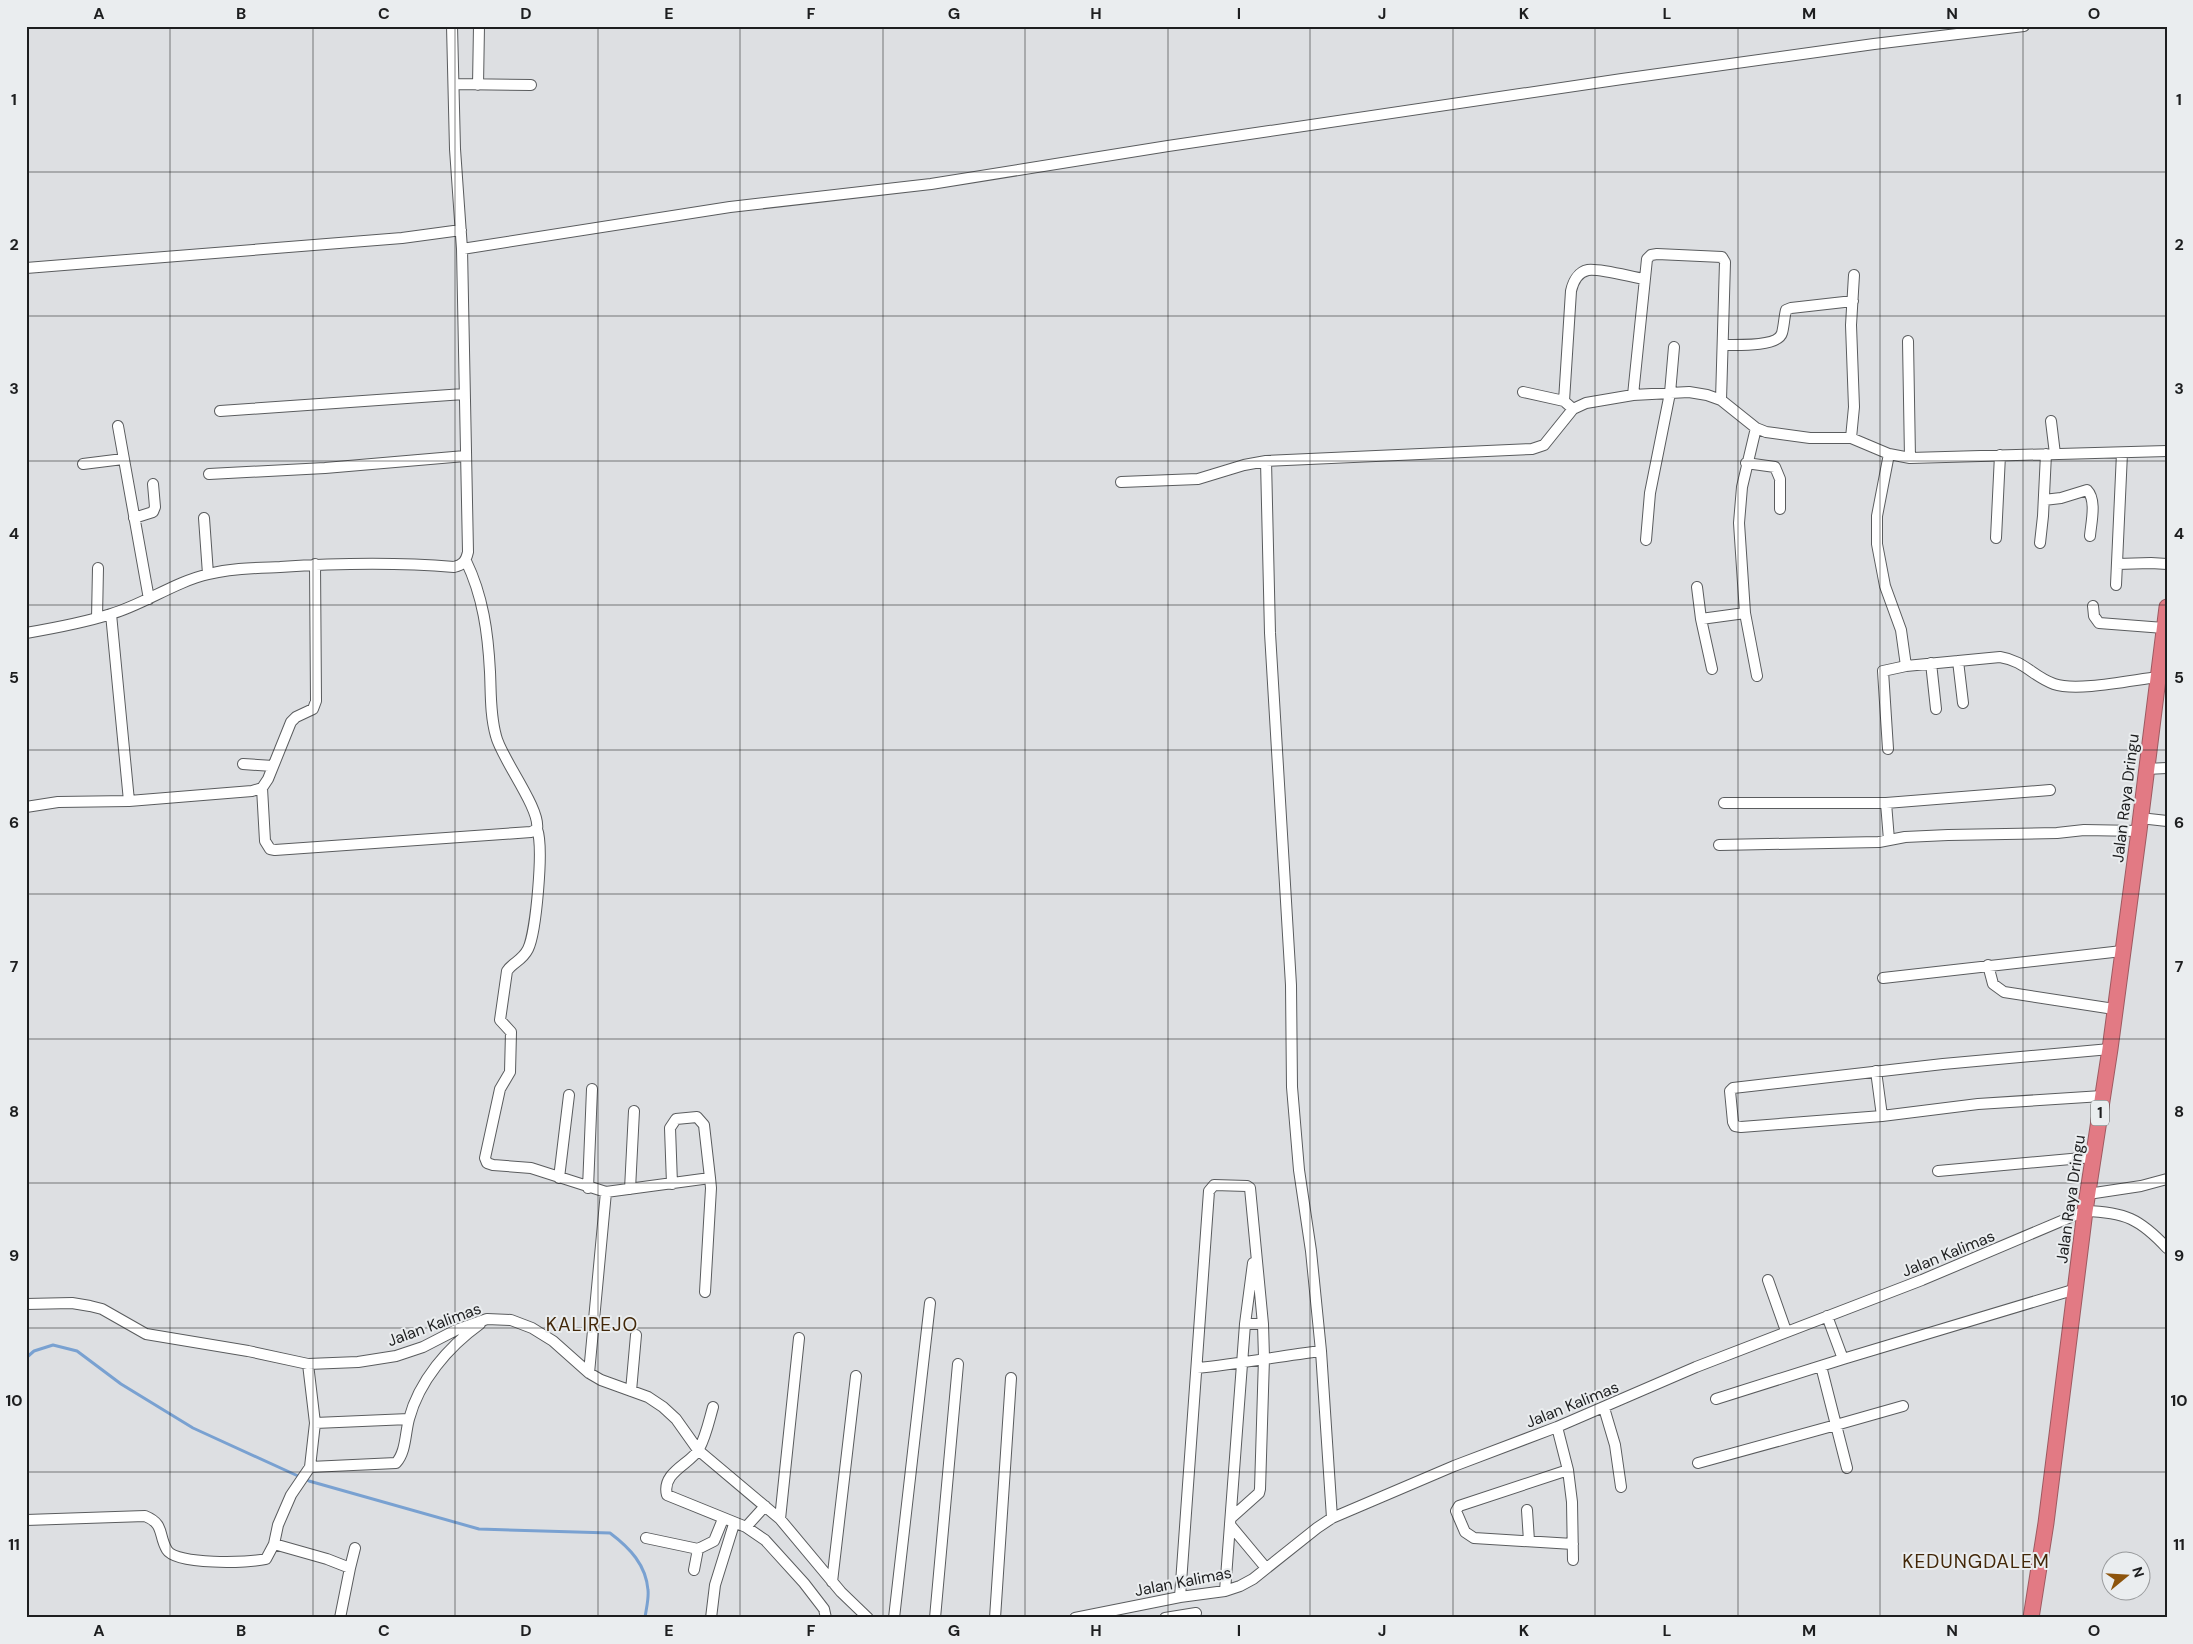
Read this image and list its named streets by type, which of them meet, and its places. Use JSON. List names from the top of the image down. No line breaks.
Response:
{"streets":{"highway":["Jalan Raya Dringu","1"],"street":["Jalan Kalimas"]},"crossings":[["Jalan Raya Dringu","Jalan Kalimas"]],"districts":["KALIREJO","KEDUNGDALEM"],"north":"right","grid":{"columns":["A","B","C","D","E","F","G","H","I","J","K","L","M","N","O"],"rows":["1","2","3","4","5","6","7","8","9","10","11"]}}
